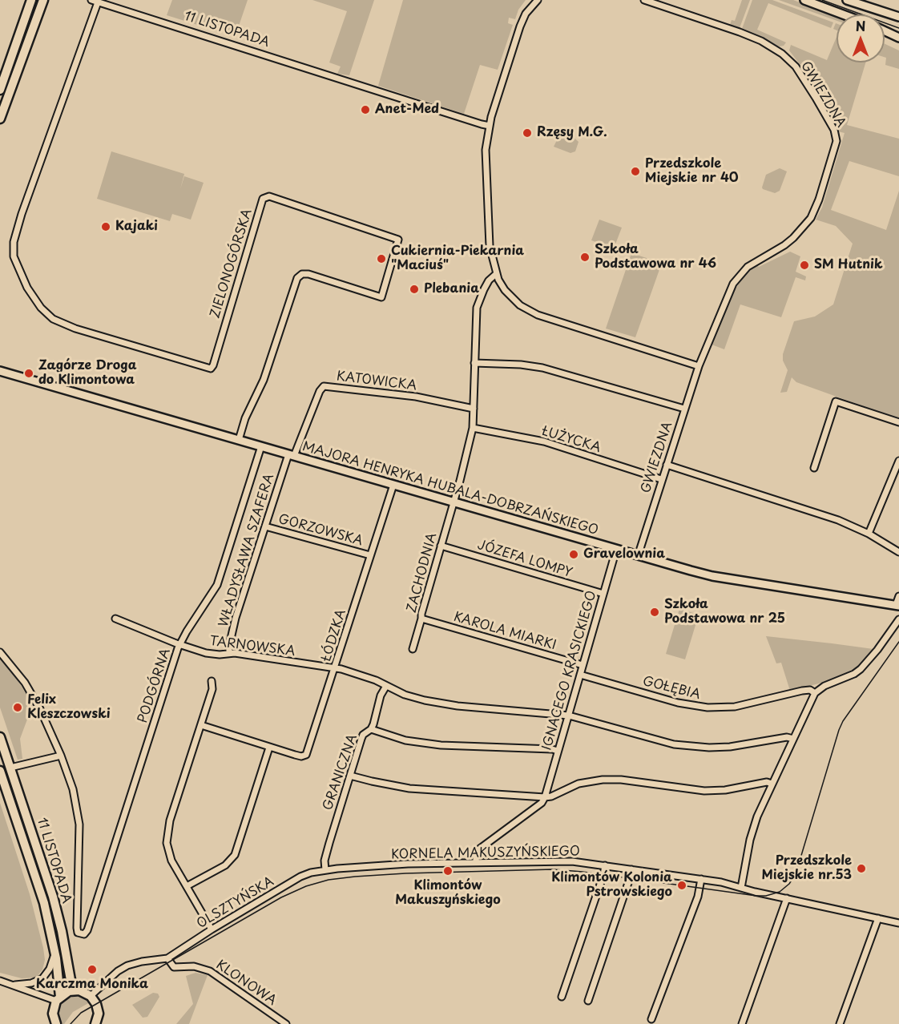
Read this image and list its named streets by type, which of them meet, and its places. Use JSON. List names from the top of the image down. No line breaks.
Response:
{"streets":{"main road":["11 LISTOPADA"],"street":["GWIEZDNA","ZIELONOGÓRSKA","KATOWICKA","ŁUŻYCKA","MAJORA HENRYKA HUBALA-DOBRZAŃSKIEGO","GORZOWSKA","WŁADYSŁAWA SZAFERA","JÓZEFA LOMPY","ZACHODNIA","KAROLA MIARKI","ŁÓDZKA","TARNOWSKA","IGNACEGO KRASICKIEGO","PODGÓRNA","GOŁĘBIA","GRANICZNA","KORNELA MAKUSZYŃSKIEGO","OLSZTYŃSKA","KLONOWA"]},"crossings":[["11 LISTOPADA","ZIELONOGÓRSKA"],["GWIEZDNA","ŁUŻYCKA"],["GWIEZDNA","MAJORA HENRYKA HUBALA-DOBRZAŃSKIEGO"],["ZIELONOGÓRSKA","MAJORA HENRYKA HUBALA-DOBRZAŃSKIEGO"],["KATOWICKA","MAJORA HENRYKA HUBALA-DOBRZAŃSKIEGO"],["KATOWICKA","WŁADYSŁAWA SZAFERA"],["KATOWICKA","ZACHODNIA"],["ŁUŻYCKA","ZACHODNIA"],["MAJORA HENRYKA HUBALA-DOBRZAŃSKIEGO","WŁADYSŁAWA SZAFERA"],["MAJORA HENRYKA HUBALA-DOBRZAŃSKIEGO","ZACHODNIA"],["MAJORA HENRYKA HUBALA-DOBRZAŃSKIEGO","ŁÓDZKA"],["MAJORA HENRYKA HUBALA-DOBRZAŃSKIEGO","IGNACEGO KRASICKIEGO"],["MAJORA HENRYKA HUBALA-DOBRZAŃSKIEGO","PODGÓRNA"],["GORZOWSKA","WŁADYSŁAWA SZAFERA"],["GORZOWSKA","ŁÓDZKA"],["WŁADYSŁAWA SZAFERA","TARNOWSKA"],["JÓZEFA LOMPY","ZACHODNIA"],["JÓZEFA LOMPY","IGNACEGO KRASICKIEGO"],["ZACHODNIA","KAROLA MIARKI"],["KAROLA MIARKI","IGNACEGO KRASICKIEGO"],["ŁÓDZKA","TARNOWSKA"],["TARNOWSKA","IGNACEGO KRASICKIEGO"],["TARNOWSKA","PODGÓRNA"],["TARNOWSKA","GRANICZNA"],["IGNACEGO KRASICKIEGO","GOŁĘBIA"],["GRANICZNA","KORNELA MAKUSZYŃSKIEGO"],["GRANICZNA","OLSZTYŃSKA"],["KORNELA MAKUSZYŃSKIEGO","OLSZTYŃSKA"],["OLSZTYŃSKA","KLONOWA"]],"places":["Anet-Med","Rzęsy M.G.","Przedszkole Miejskie nr 40","Kajaki","Szkoła Podstawowa nr 46","Cukiernia-Piekarnia \"Maciuś\"","SM Hutnik","Plebania","Zagórze Droga do Klimontowa","Gravelownia","Szkoła Podstawowa nr 25","Felix Kleszczowski","Przedszkole Miejskie nr.53","Klimontów Makuszyńskiego","Klimontów Kolonia Pstrowskiego","Karczma Monika"],"north":"top"}
